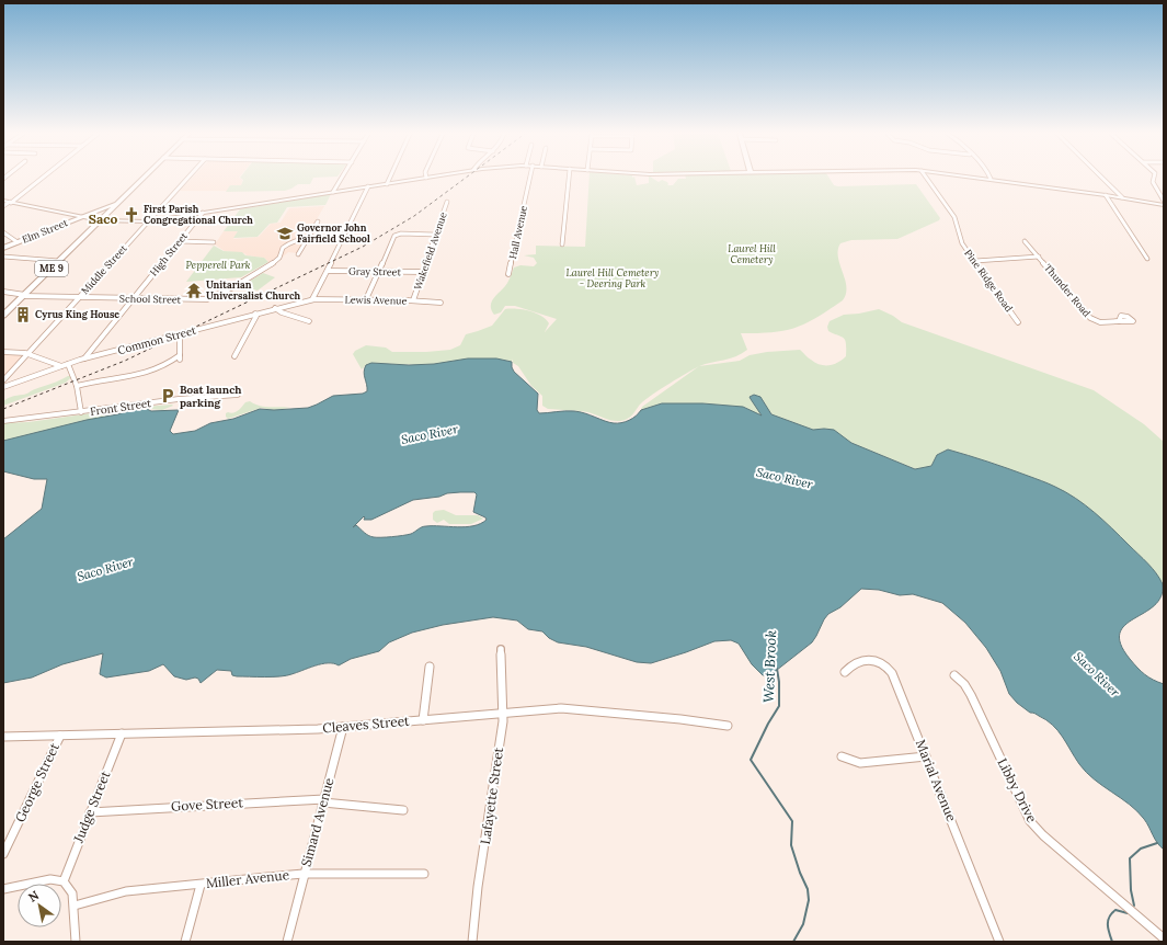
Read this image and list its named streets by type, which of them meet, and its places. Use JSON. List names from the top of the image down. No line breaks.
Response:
{"streets":{"main road":["Elm Street","ME 9"],"street":["Hall Avenue","Wakefield Avenue","High Street","Middle Street","Gray Street","Pine Ridge Road","Thunder Road","School Street","Lewis Avenue","Common Street","Front Street","Cleaves Street","Marial Avenue","George Street","Libby Drive","Lafayette Street","Gove Street","Judge Street","Simard Avenue","Miller Avenue"]},"crossings":[["Wakefield Avenue","Gray Street"],["Wakefield Avenue","Lewis Avenue"],["High Street","School Street"],["High Street","Common Street"],["ME 9","School Street"],["Middle Street","School Street"],["Lewis Avenue","Common Street"],["Cleaves Street","George Street"],["Cleaves Street","Lafayette Street"],["Cleaves Street","Judge Street"],["Cleaves Street","Simard Avenue"],["Gove Street","Judge Street"],["Gove Street","Simard Avenue"],["Simard Avenue","Miller Avenue"]],"districts":["Saco"],"water":["Saco River","West Brook"],"parks":["Laurel Hill Cemetery","Pepperell Park","Laurel Hill Cemetery - Deering Park"],"places":{"church":["First Parish Congregational Church"],"school or university":["Governor John Fairfield School"],"temple":["Unitarian Universalist Church"],"building":["Cyrus King House"],"parking":["Boat launch parking"]},"north":"top left"}
